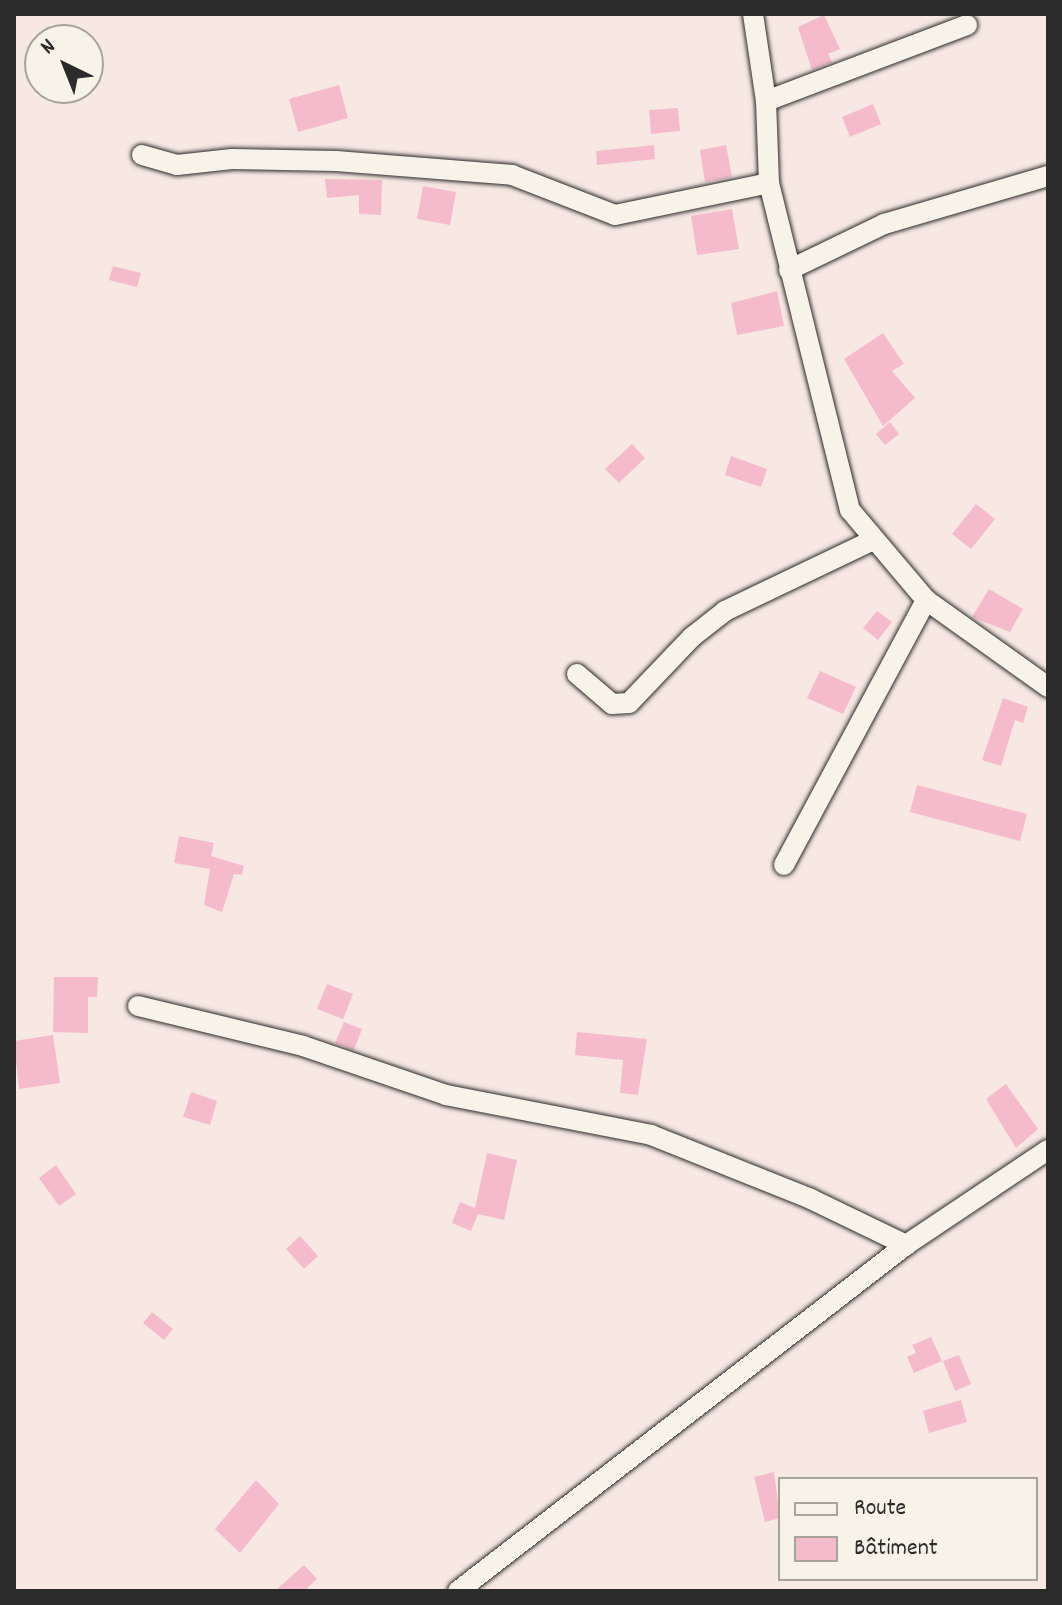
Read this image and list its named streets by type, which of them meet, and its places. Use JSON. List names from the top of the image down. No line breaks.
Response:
{"legend":["Route","Bâtiment"],"north":"top left"}
